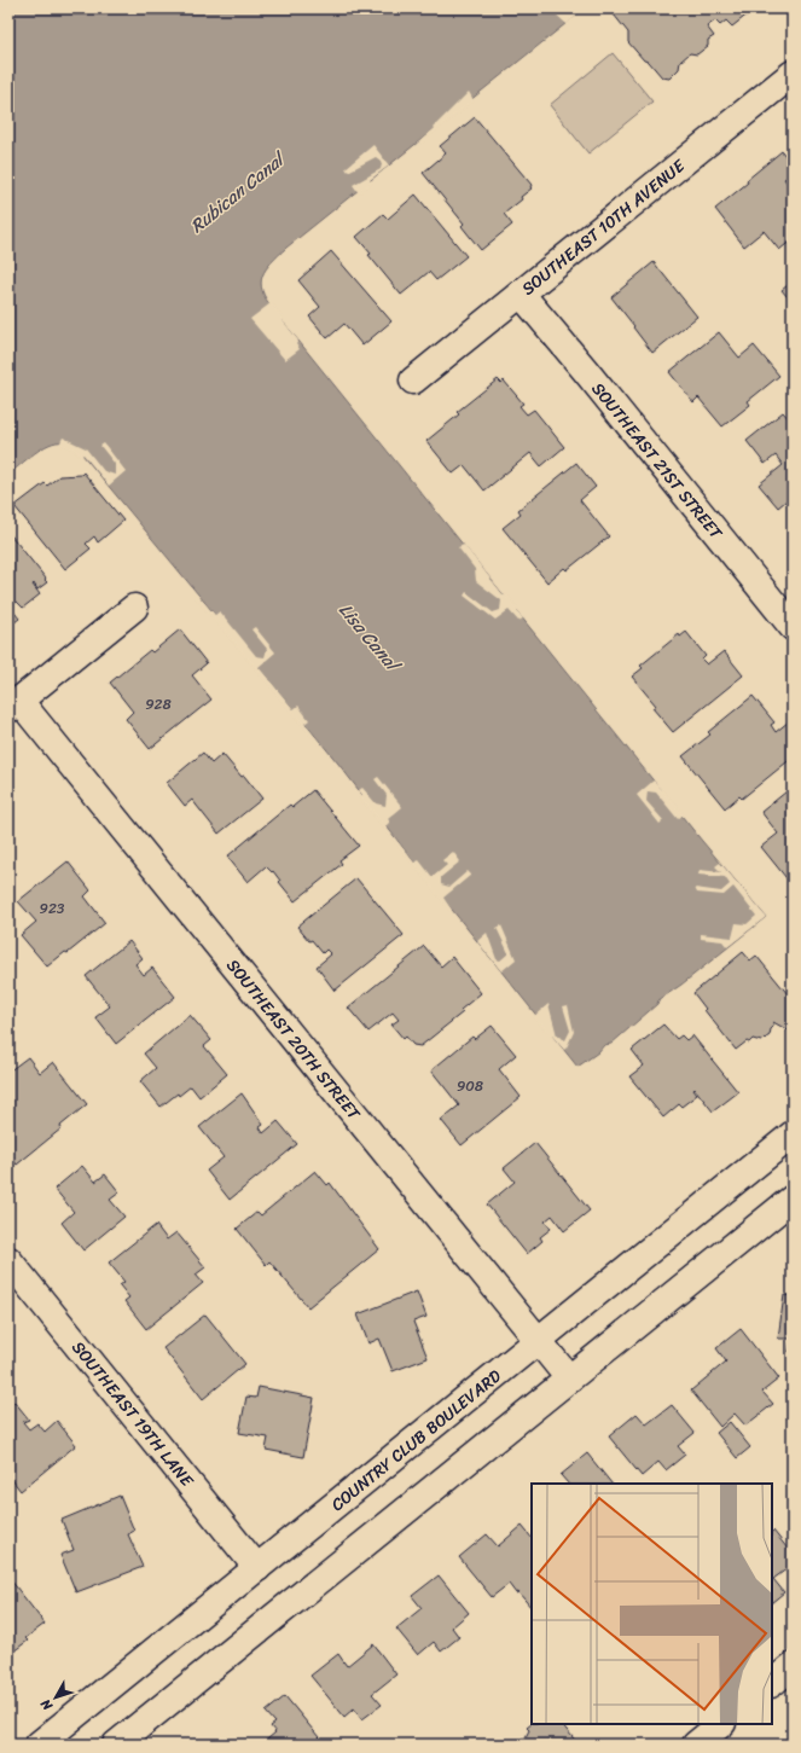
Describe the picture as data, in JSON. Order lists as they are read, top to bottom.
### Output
{
  "streets": {
    "street": [
      "SOUTHEAST 10TH AVENUE",
      "SOUTHEAST 21ST STREET",
      "SOUTHEAST 20TH STREET",
      "SOUTHEAST 19TH LANE",
      "COUNTRY CLUB BOULEVARD"
    ]
  },
  "crossings": [
    ["SOUTHEAST 10TH AVENUE", "SOUTHEAST 21ST STREET"],
    ["SOUTHEAST 20TH STREET", "COUNTRY CLUB BOULEVARD"],
    ["SOUTHEAST 19TH LANE", "COUNTRY CLUB BOULEVARD"]
  ],
  "water": ["Rubican Canal", "Lisa Canal"],
  "house_numbers": ["928", "923", "908"],
  "north": "bottom left"
}
